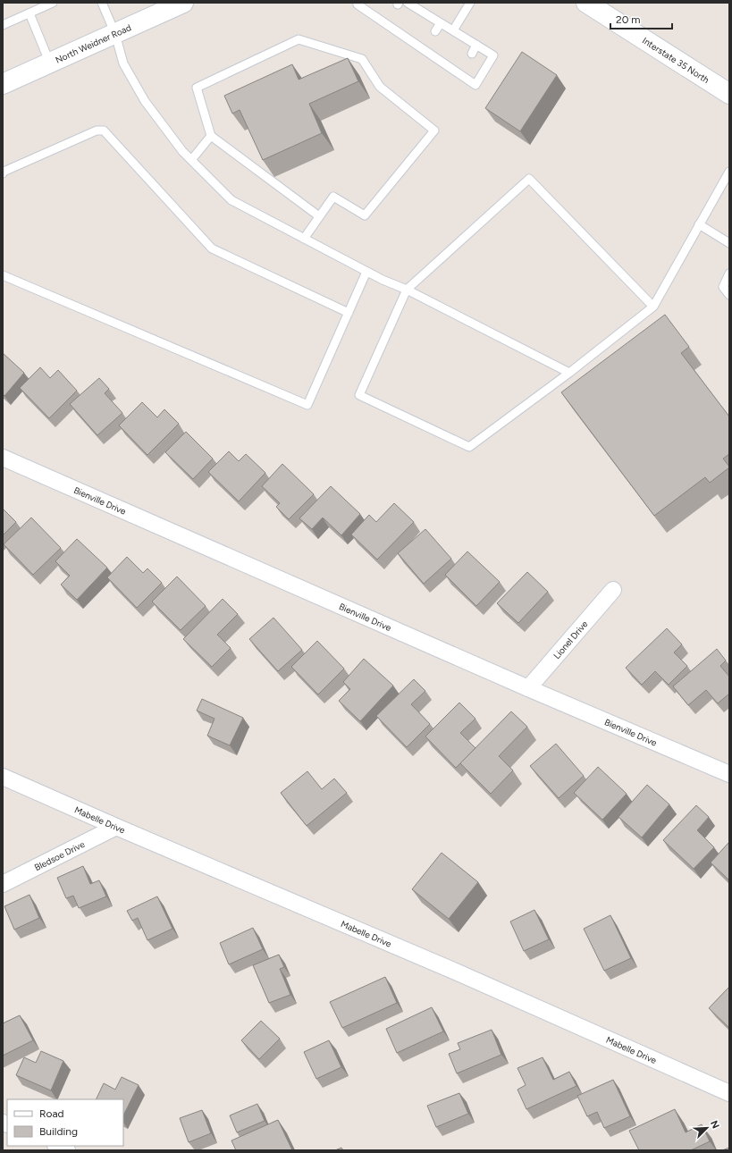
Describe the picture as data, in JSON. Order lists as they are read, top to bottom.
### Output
{
  "streets": {
    "main road": ["North Weidner Road", "Interstate 35 North"],
    "street": [
      "Bienville Drive",
      "Lionel Drive",
      "Mabelle Drive",
      "Bledsoe Drive"
    ]
  },
  "crossings": [
    ["Bienville Drive", "Lionel Drive"],
    ["Mabelle Drive", "Bledsoe Drive"]
  ],
  "legend": ["Road", "Building"],
  "scale_bar": "20 m",
  "north": "top right"
}
